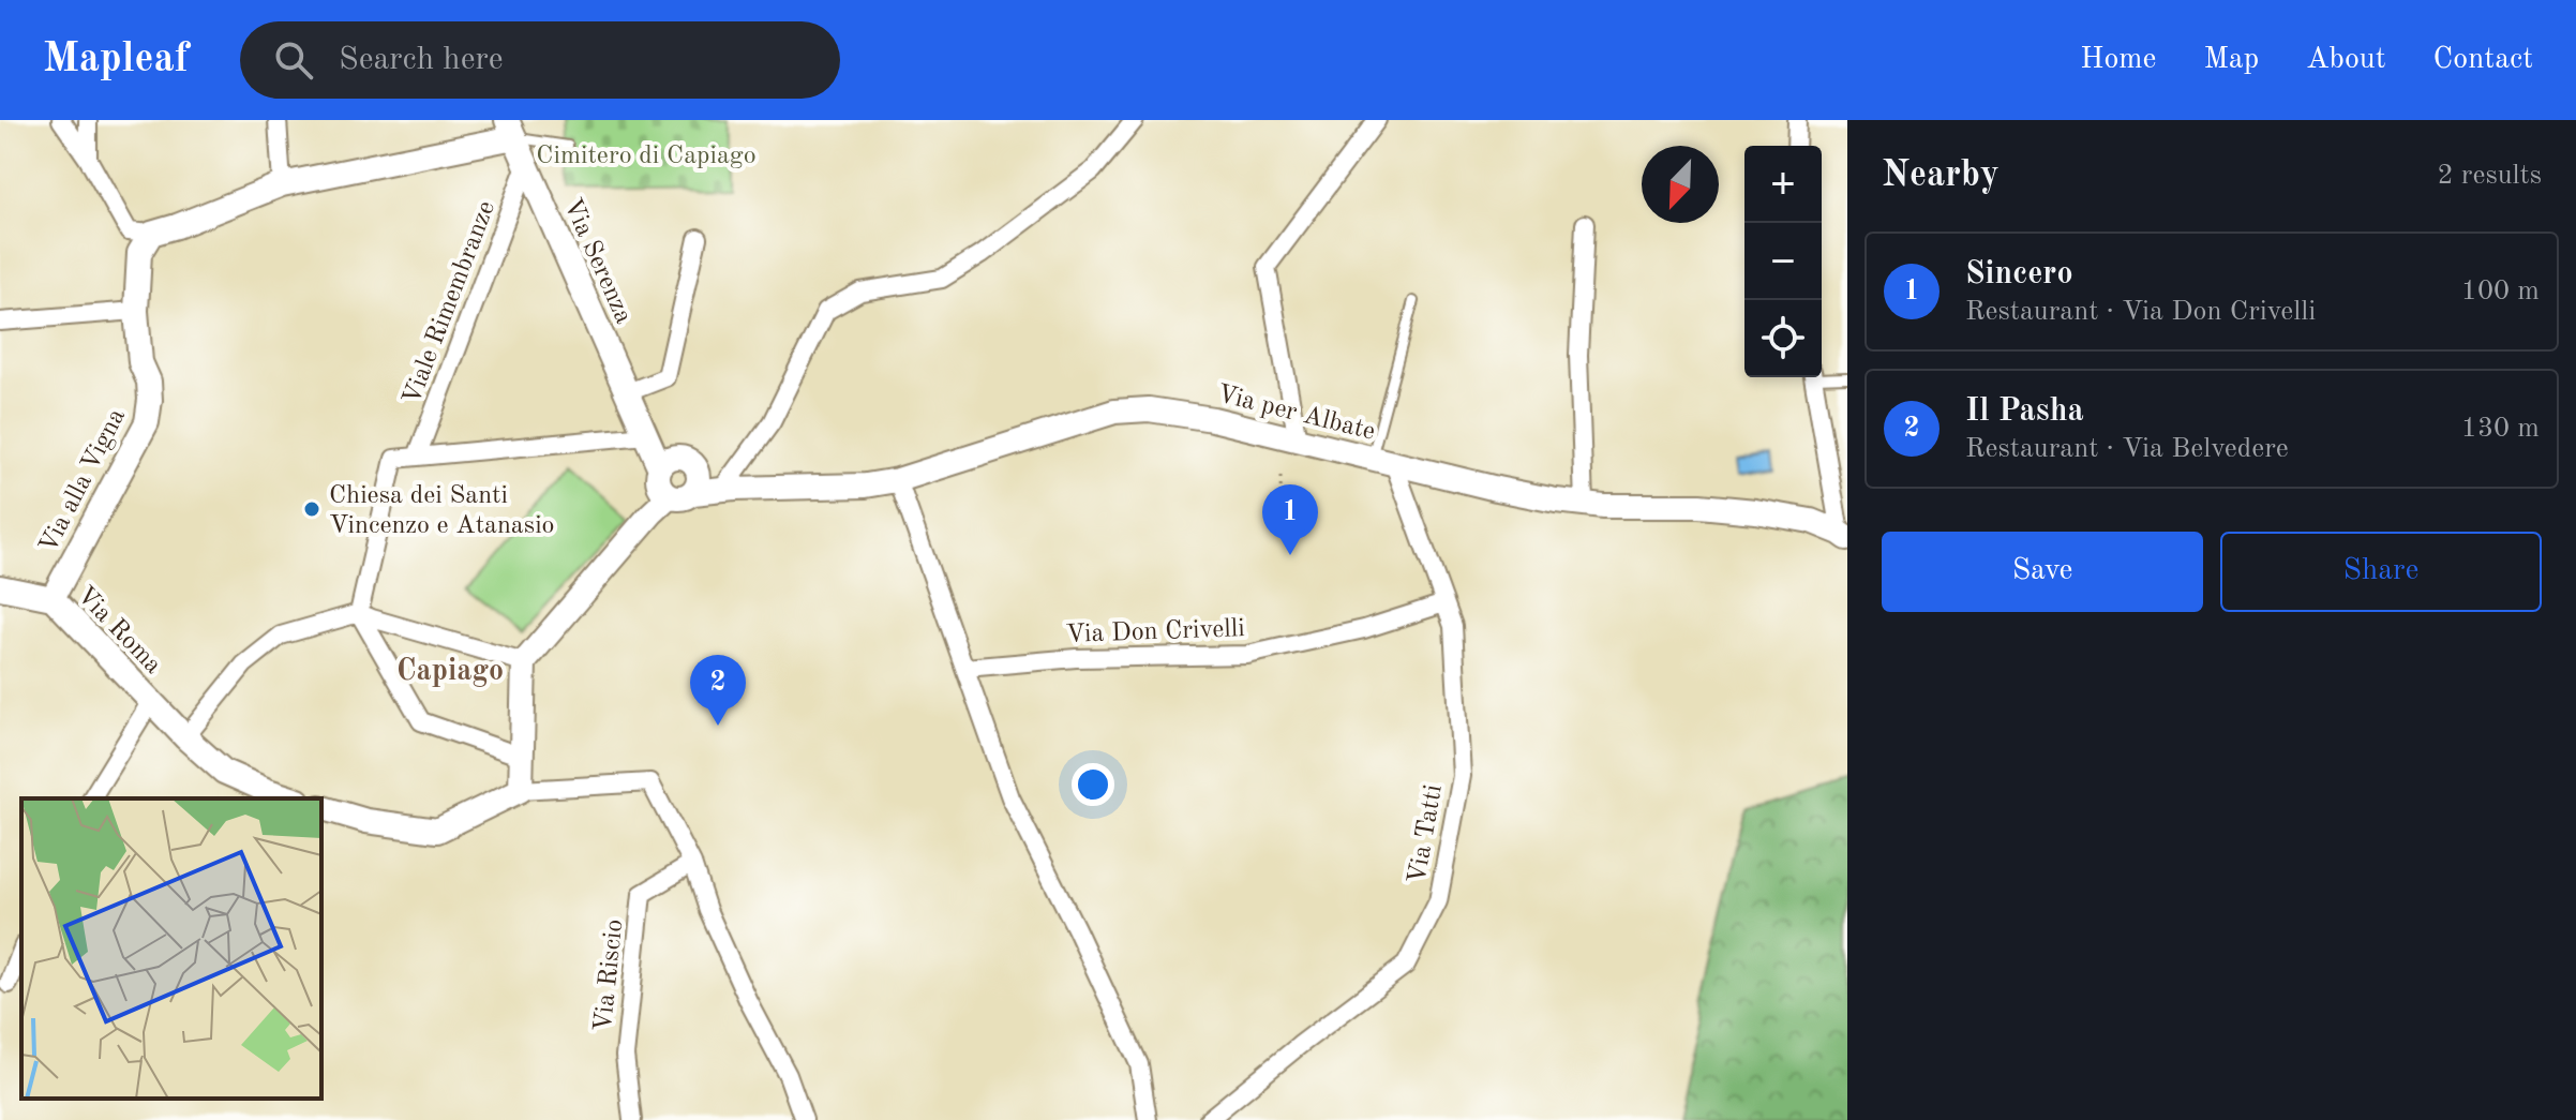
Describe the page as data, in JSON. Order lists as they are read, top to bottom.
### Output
{
  "streets": {
    "street": [
      "Via Serenza",
      "Viale Rimembranze",
      "Via per Albate",
      "Via alla Vigna",
      "Via Roma",
      "Via Don Crivelli",
      "Via Tatti",
      "Via Riscio"
    ]
  },
  "crossings": [
    ["Via Serenza", "Viale Rimembranze"],
    ["Via Serenza", "Via per Albate"],
    ["Via per Albate", "Via Tatti"],
    ["Via alla Vigna", "Via Roma"],
    ["Via Don Crivelli", "Via Tatti"]
  ],
  "districts": ["Capiago"],
  "parks": ["Cimitero di Capiago"],
  "places": ["Chiesa dei Santi Vincenzo e Atanasio"],
  "north": "bottom left",
  "page": {
    "header": "Mapleaf",
    "search": "Search here",
    "nav": [
      "Home",
      "Map",
      "About",
      "Contact"
    ],
    "heading": ["Nearby", "2 results"],
    "map_buttons": ["+", "−"],
    "list": [
      {
        "mark": "1",
        "name": "Sincero",
        "note": "Restaurant · Via Don Crivelli",
        "value": "100 m"
      },
      {
        "mark": "2",
        "name": "Il Pasha",
        "note": "Restaurant · Via Belvedere",
        "value": "130 m"
      }
    ],
    "pins": ["1", "2"],
    "buttons": ["Save", "Share"]
  }
}
